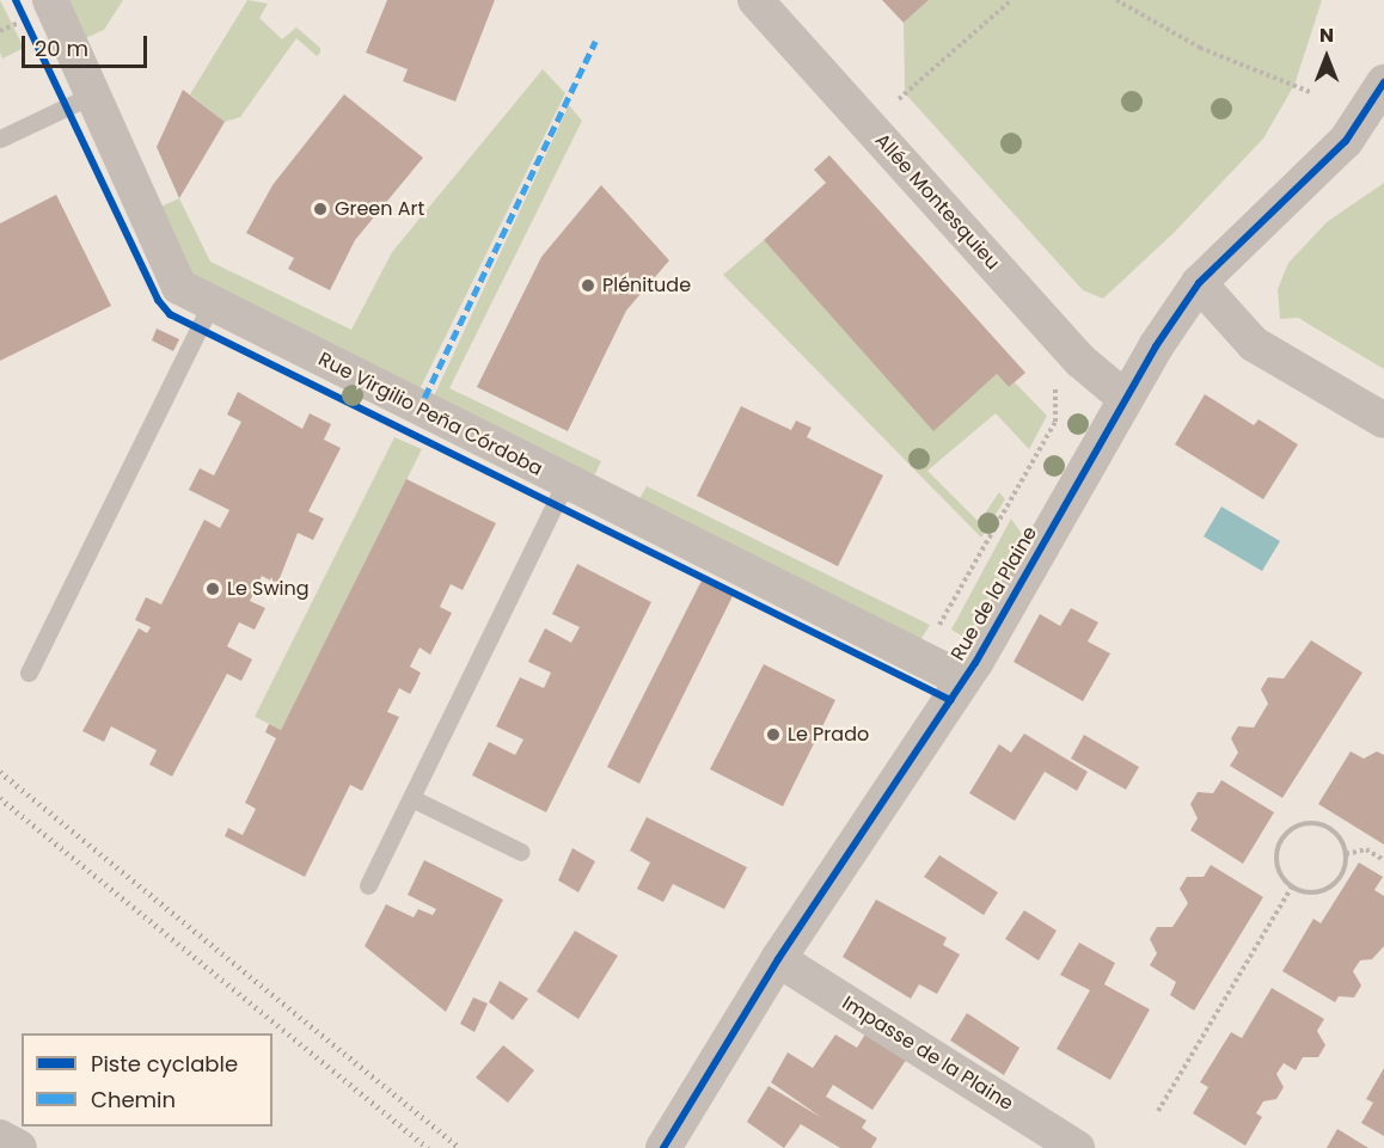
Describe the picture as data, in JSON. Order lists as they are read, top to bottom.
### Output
{
  "streets": {
    "street": [
      "Allée Montesquieu",
      "Rue Virgilio Peña Córdoba",
      "Rue de la Plaine",
      "Impasse de la Plaine"
    ]
  },
  "crossings": [
    ["Allée Montesquieu", "Rue de la Plaine"],
    ["Rue Virgilio Peña Córdoba", "Rue de la Plaine"],
    ["Rue de la Plaine", "Impasse de la Plaine"]
  ],
  "places": [
    "Green Art",
    "Plénitude",
    "Le Swing",
    "Le Prado"
  ],
  "legend": ["Piste cyclable", "Chemin"],
  "scale_bar": "20 m",
  "north": "top"
}
